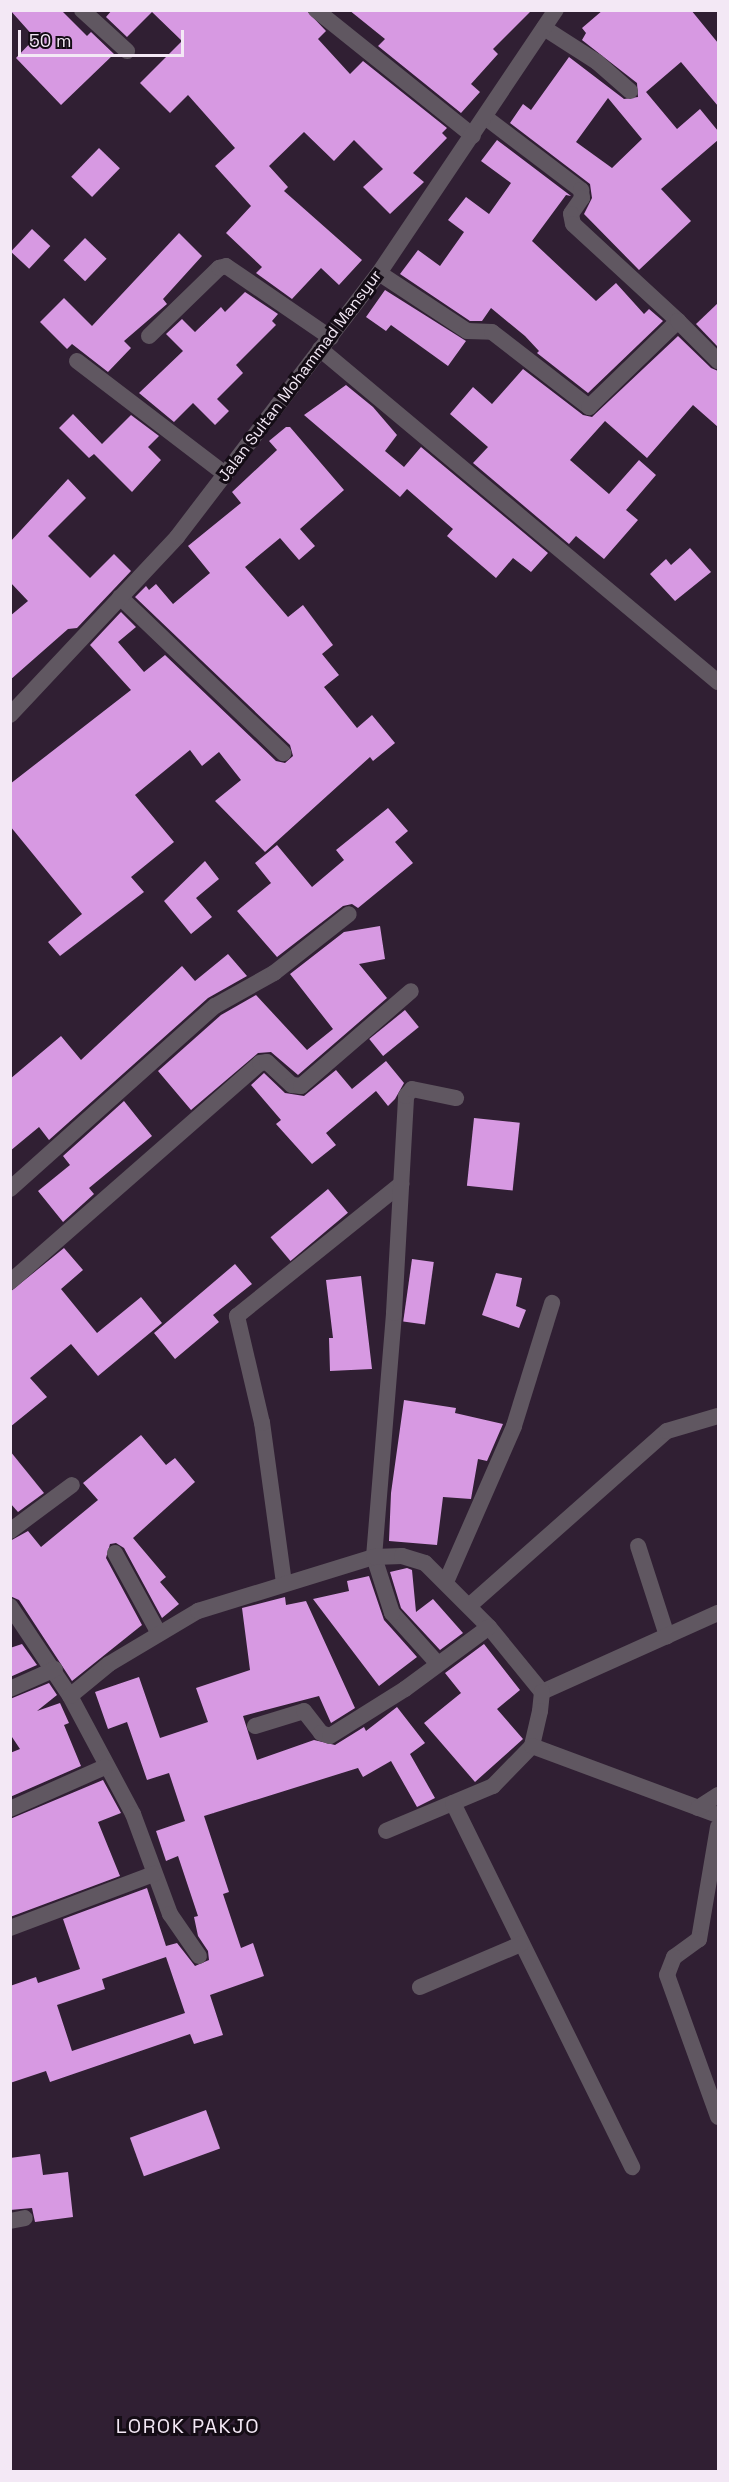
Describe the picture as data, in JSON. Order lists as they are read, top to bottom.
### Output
{
  "streets": {
    "street": ["Jalan Sultan Mohammad Mansyur"]
  },
  "districts": ["LOROK PAKJO"],
  "scale_bar": "50 m"
}
